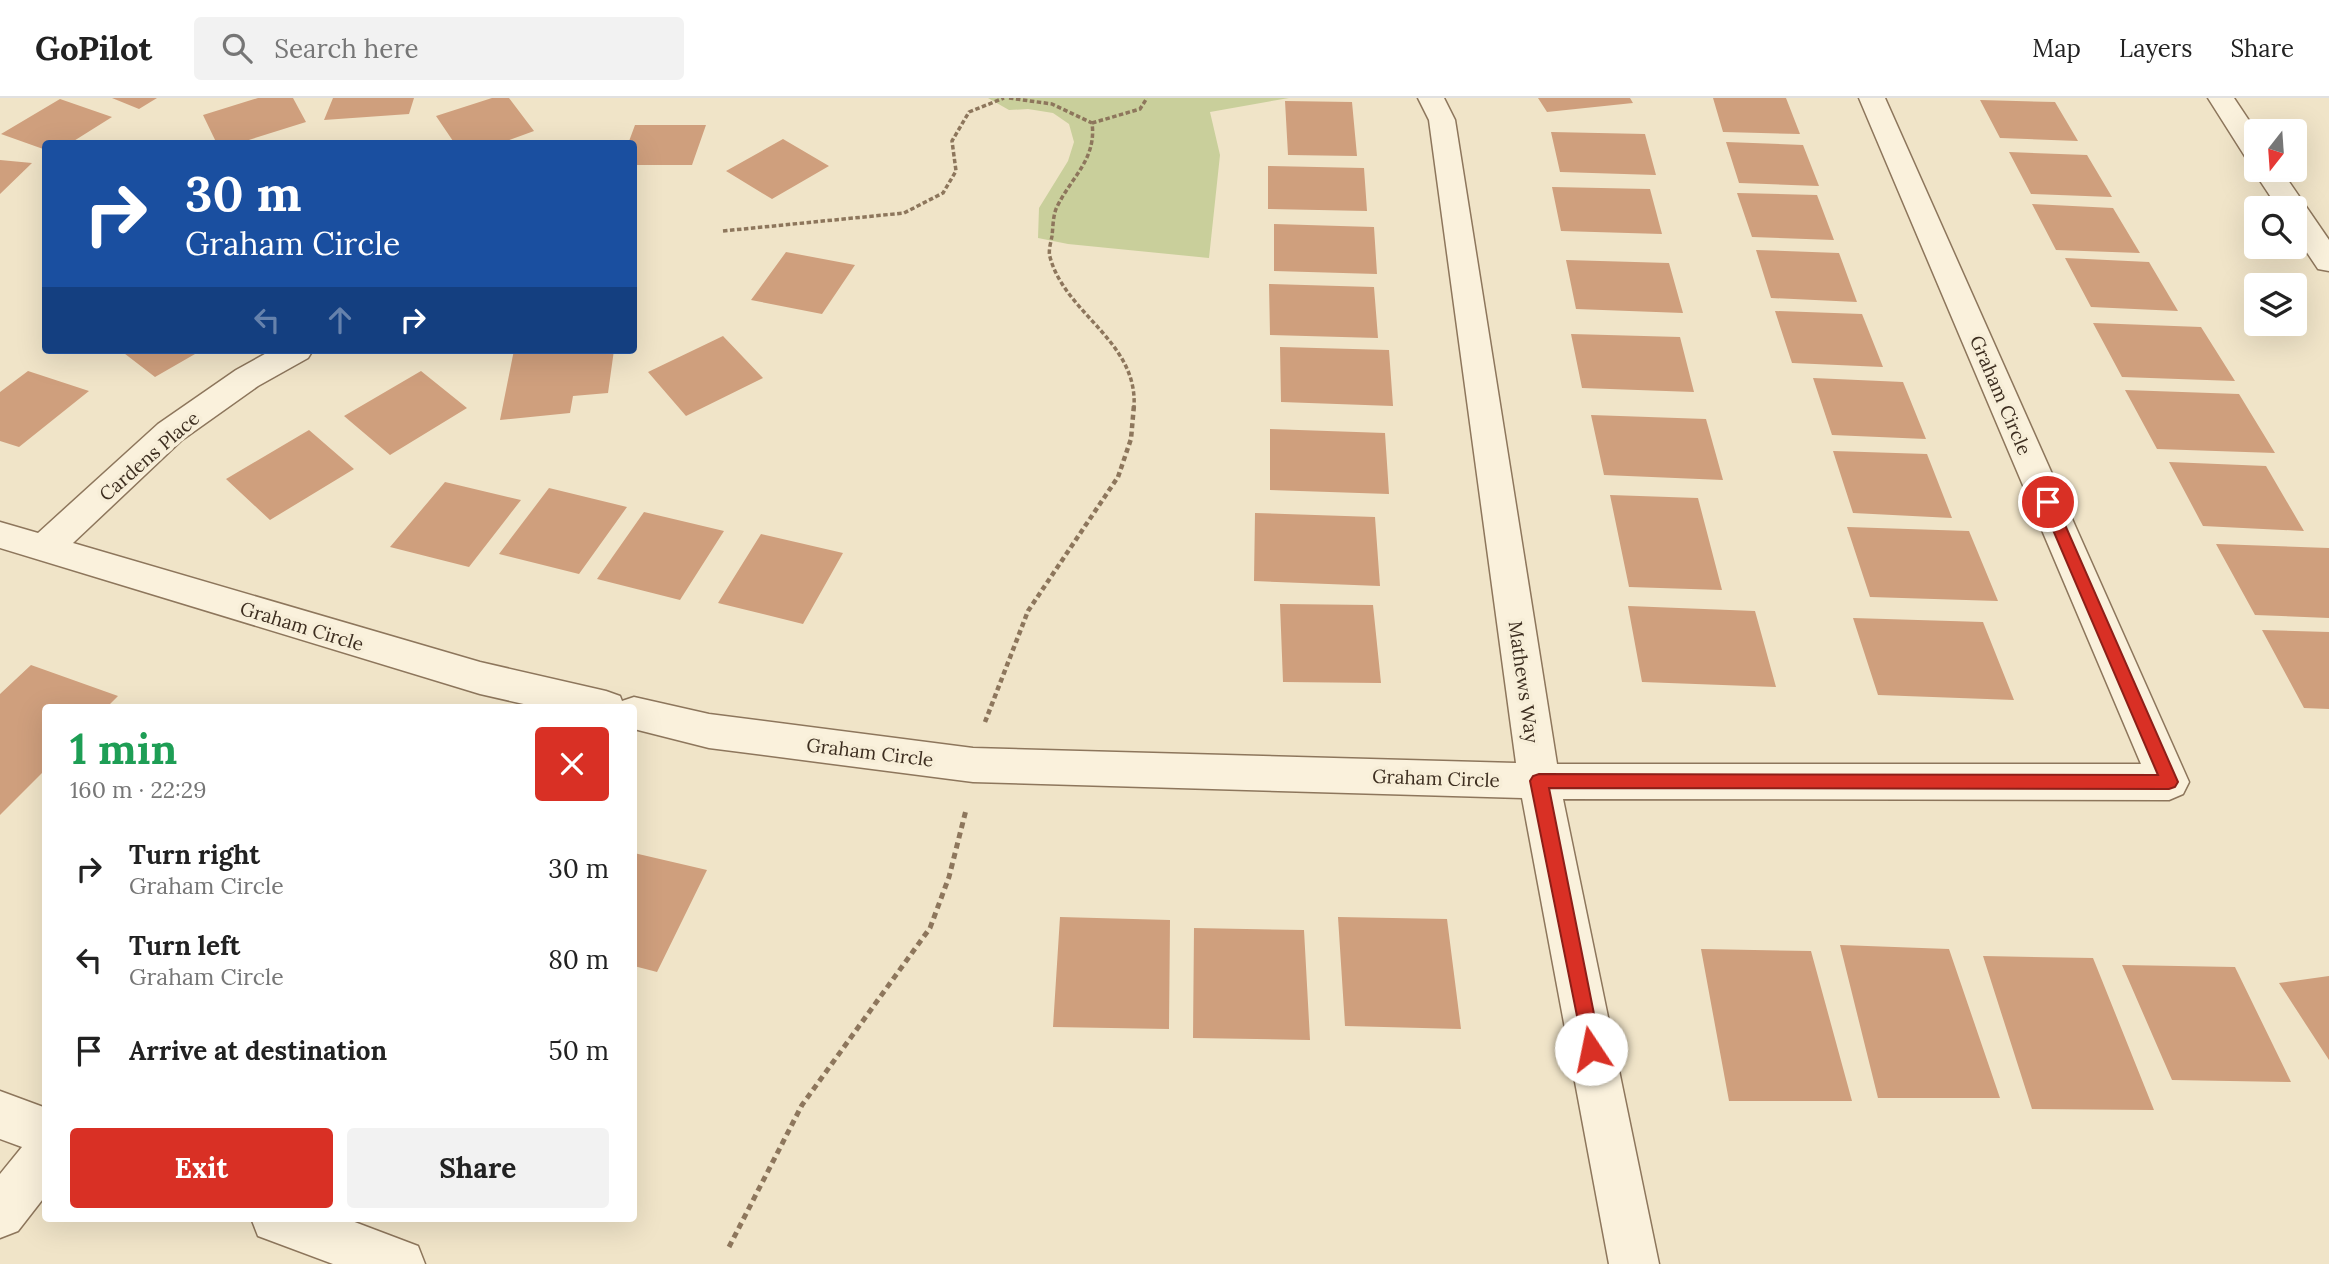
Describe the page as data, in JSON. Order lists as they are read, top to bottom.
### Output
{
  "streets": {
    "street": ["Graham Circle", "Cardens Place", "Mathews Way"]
  },
  "crossings": [
    ["Graham Circle", "Cardens Place"],
    ["Graham Circle", "Mathews Way"]
  ],
  "north": "bottom",
  "page": {
    "header": "GoPilot",
    "search": "Search here",
    "nav": ["Map", "Layers", "Share"],
    "turn": ["30 m", "Graham Circle"],
    "heading": ["1 min", "160 m · 22:29"],
    "list": [
      {
        "name": "Turn right",
        "note": "Graham Circle",
        "value": "30 m"
      },
      {
        "name": "Turn left",
        "note": "Graham Circle",
        "value": "80 m"
      },
      {
        "name": "Arrive at destination",
        "value": "50 m"
      }
    ],
    "buttons": ["Exit", "Share"]
  }
}
